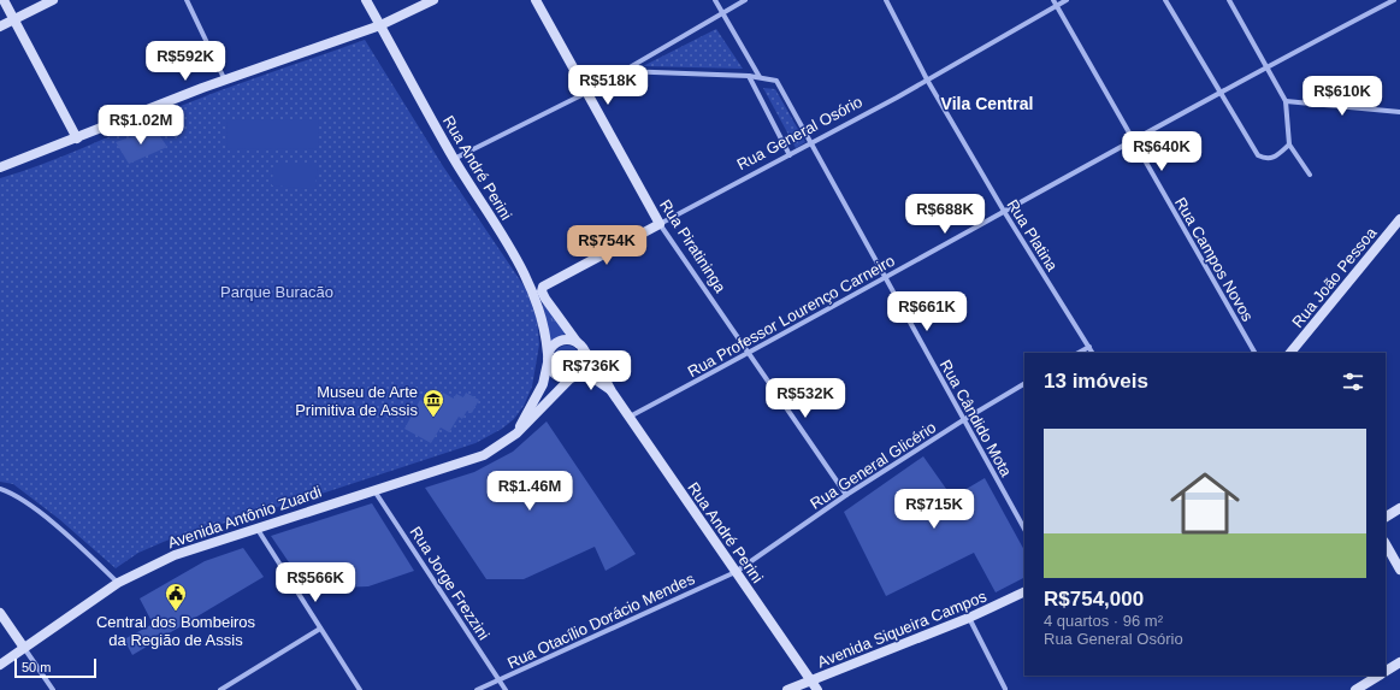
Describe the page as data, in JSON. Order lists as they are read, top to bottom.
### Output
{
  "streets": {
    "main road": [
      "Rua General Osório",
      "Rua André Perini",
      "Rua Piratininga",
      "Rua João Pessoa",
      "Avenida Antônio Zuardi",
      "Avenida Siqueira Campos"
    ],
    "street": [
      "Rua Platina",
      "Rua Campos Novos",
      "Rua Professor Lourenço Carneiro",
      "Rua Cândido Mota",
      "Rua General Glicério",
      "Rua Jorge Frezzini",
      "Rua Otacílio Dorácio Mendes"
    ]
  },
  "crossings": [
    ["Rua General Osório", "Rua André Perini"],
    ["Rua General Osório", "Rua Platina"],
    ["Rua General Osório", "Rua Piratininga"],
    ["Rua General Osório", "Rua Campos Novos"],
    ["Rua General Osório", "Rua Cândido Mota"],
    ["Rua André Perini", "Rua Professor Lourenço Carneiro"],
    ["Rua André Perini", "Rua General Glicério"],
    ["Rua André Perini", "Avenida Antônio Zuardi"],
    ["Rua André Perini", "Rua Otacílio Dorácio Mendes"],
    ["Rua André Perini", "Avenida Siqueira Campos"],
    ["Rua Platina", "Rua Professor Lourenço Carneiro"],
    ["Rua Piratininga", "Rua Professor Lourenço Carneiro"],
    ["Rua Piratininga", "Rua General Glicério"],
    ["Rua Campos Novos", "Rua Professor Lourenço Carneiro"],
    ["Rua Professor Lourenço Carneiro", "Rua Cândido Mota"],
    ["Rua Cândido Mota", "Rua General Glicério"],
    ["Rua General Glicério", "Rua Otacílio Dorácio Mendes"],
    ["Avenida Antônio Zuardi", "Rua Jorge Frezzini"],
    ["Rua Jorge Frezzini", "Rua Otacílio Dorácio Mendes"]
  ],
  "districts": ["Vila Central"],
  "parks": ["Parque Buracão"],
  "places": {
    "museum": ["Museu de Arte Primitiva de Assis"],
    "public building": ["Central dos Bombeiros da Região de Assis"]
  },
  "scale_bar": "50 m",
  "page": {
    "price": [
      "R$592K",
      "R$518K",
      "R$610K",
      "R$1.02M",
      "R$640K",
      "R$688K",
      "R$754K",
      "R$661K",
      "R$736K",
      "R$532K",
      "R$1.46M",
      "R$715K",
      "R$566K"
    ],
    "heading": "13 imóveis",
    "list": [
      {
        "name": "R$754,000",
        "note": "4 quartos · 96 m² · Rua General Osório"
      }
    ],
    "scale": "50 m"
  }
}
